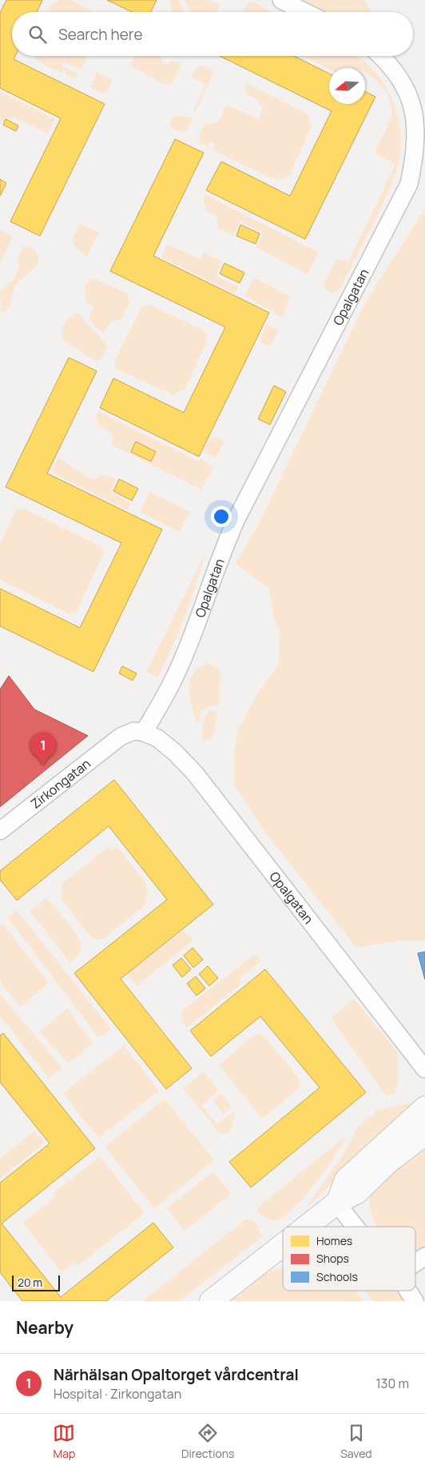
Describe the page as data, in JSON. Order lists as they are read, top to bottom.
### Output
{
  "streets": {
    "street": ["Opalgatan", "Zirkongatan"]
  },
  "crossings": [
    ["Opalgatan", "Zirkongatan"]
  ],
  "legend": ["Homes", "Shops", "Schools"],
  "scale_bar": "20 m",
  "north": "left",
  "page": {
    "search": "Search here",
    "pins": "1",
    "scale": "20 m",
    "heading": "Nearby",
    "list": [
      {
        "mark": "1",
        "name": "Närhälsan Opaltorget vårdcentral",
        "note": "Hospital · Zirkongatan",
        "value": "130 m"
      }
    ],
    "nav": ["Map", "Directions", "Saved"]
  }
}
